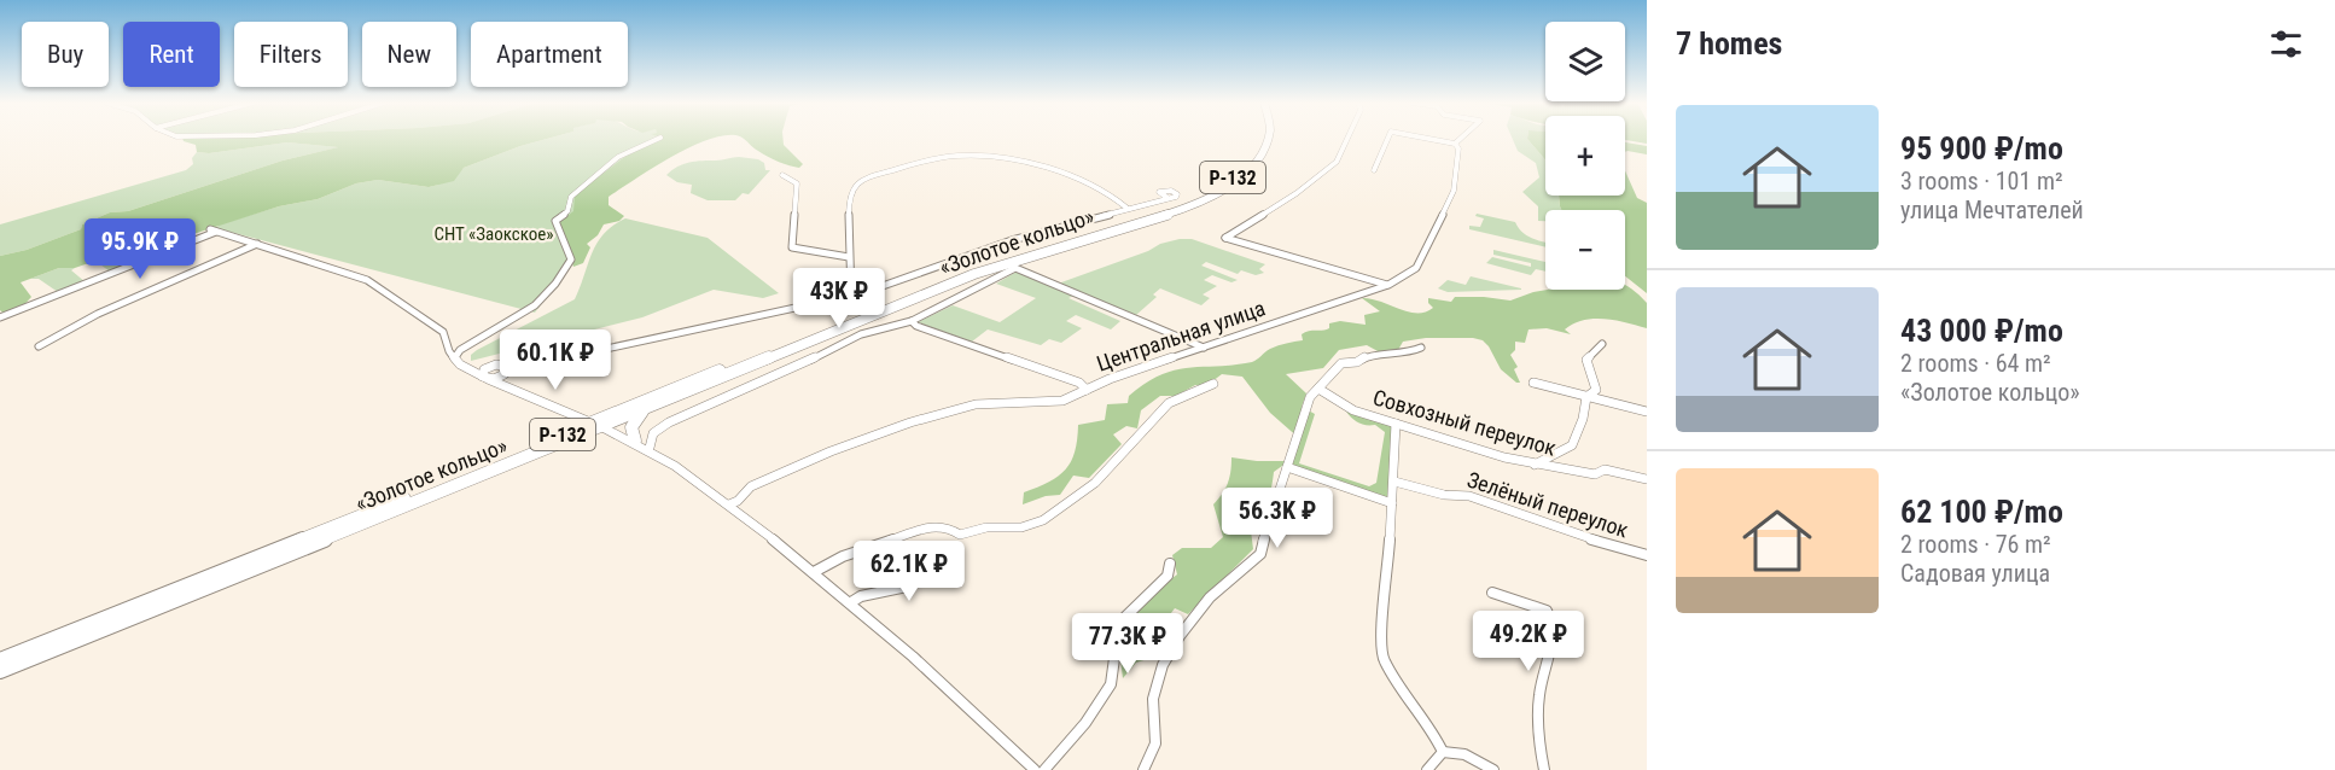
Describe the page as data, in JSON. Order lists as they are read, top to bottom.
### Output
{
  "streets": {
    "highway": ["Р-132", "«Золотое кольцо»"],
    "street": ["Центральная улица", "Совхозный переулок", "Зелёный переулок"]
  },
  "parks": ["СНТ «Заокское»"],
  "page": {
    "heading": "7 homes",
    "map_buttons": ["+", "−"],
    "chip": [
      "Buy",
      "Rent",
      "Filters",
      "New",
      "Apartment"
    ],
    "list": [
      {
        "name": "95 900 ₽/mo",
        "note": "3 rooms · 101 m² · улица Мечтателей"
      },
      {
        "name": "43 000 ₽/mo",
        "note": "2 rooms · 64 m² · «Золотое кольцо»"
      },
      {
        "name": "62 100 ₽/mo",
        "note": "2 rooms · 76 m² · Садовая улица"
      }
    ],
    "price": [
      "95.9K ₽",
      "43K ₽",
      "60.1K ₽",
      "56.3K ₽",
      "62.1K ₽",
      "49.2K ₽",
      "77.3K ₽"
    ]
  }
}
